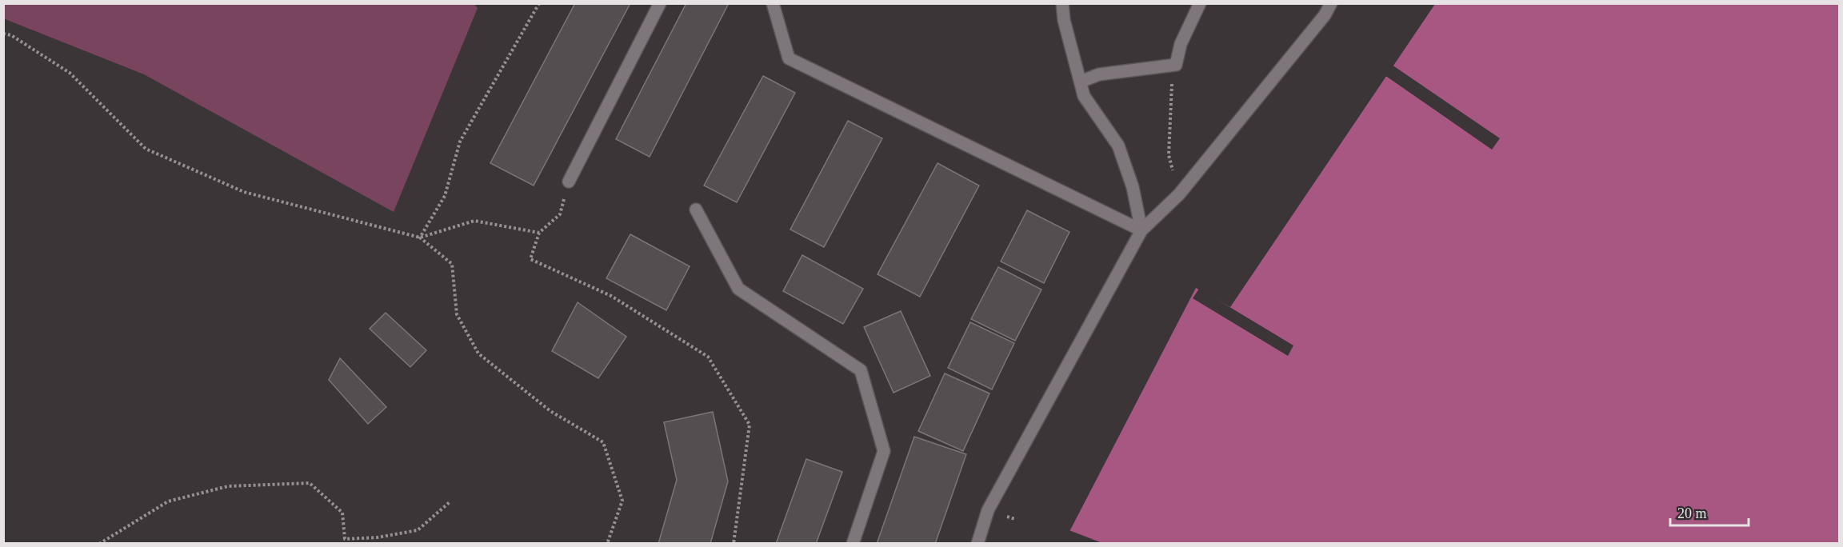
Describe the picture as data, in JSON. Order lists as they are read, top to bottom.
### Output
{
  "scale_bar": "20 m"
}
